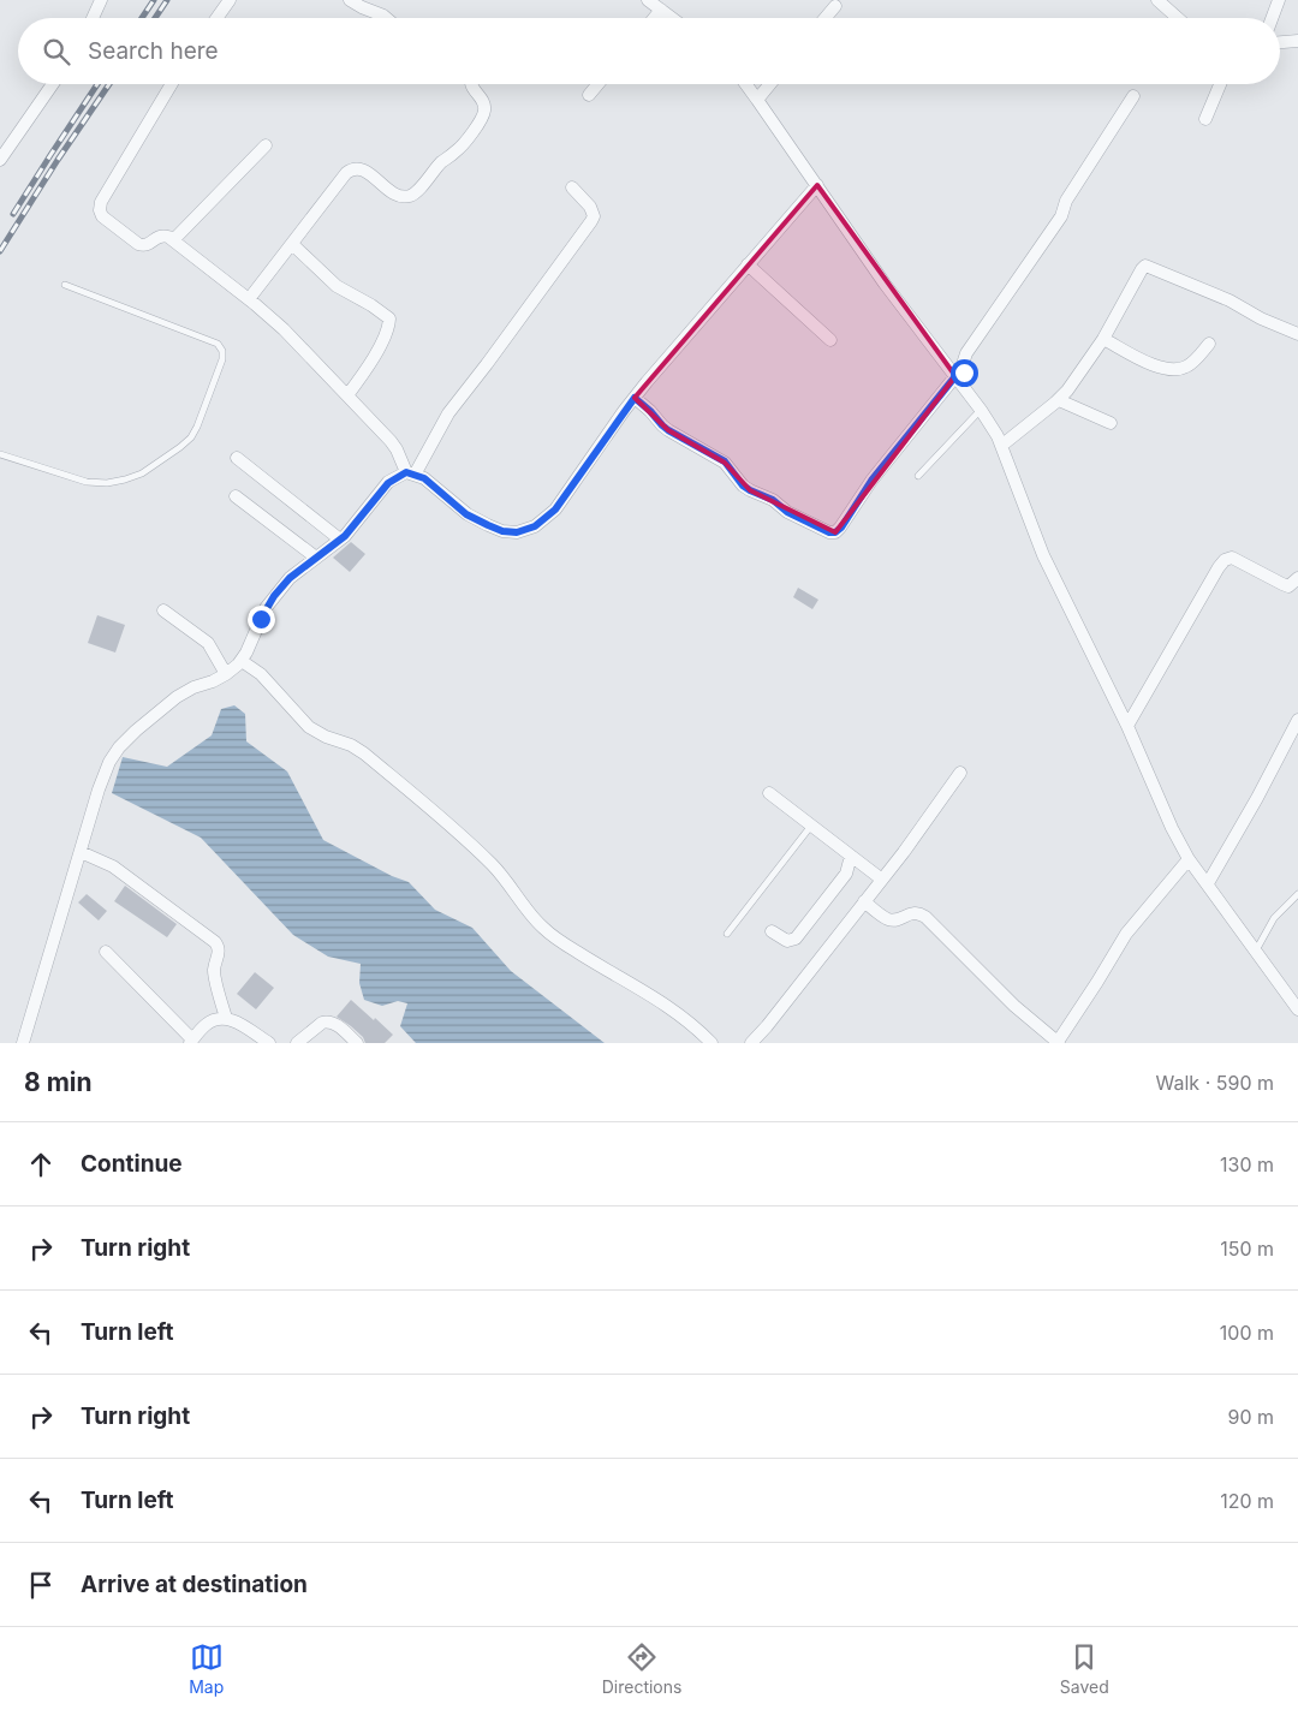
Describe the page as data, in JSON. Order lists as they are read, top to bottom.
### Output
{
  "page": {
    "search": "Search here",
    "heading": ["8 min", "Walk · 590 m"],
    "list": [
      ["Continue", "130 m"],
      ["Turn right", "150 m"],
      ["Turn left", "100 m"],
      ["Turn right", "90 m"],
      ["Turn left", "120 m"],
      "Arrive at destination"
    ],
    "nav": ["Map", "Directions", "Saved"]
  }
}
